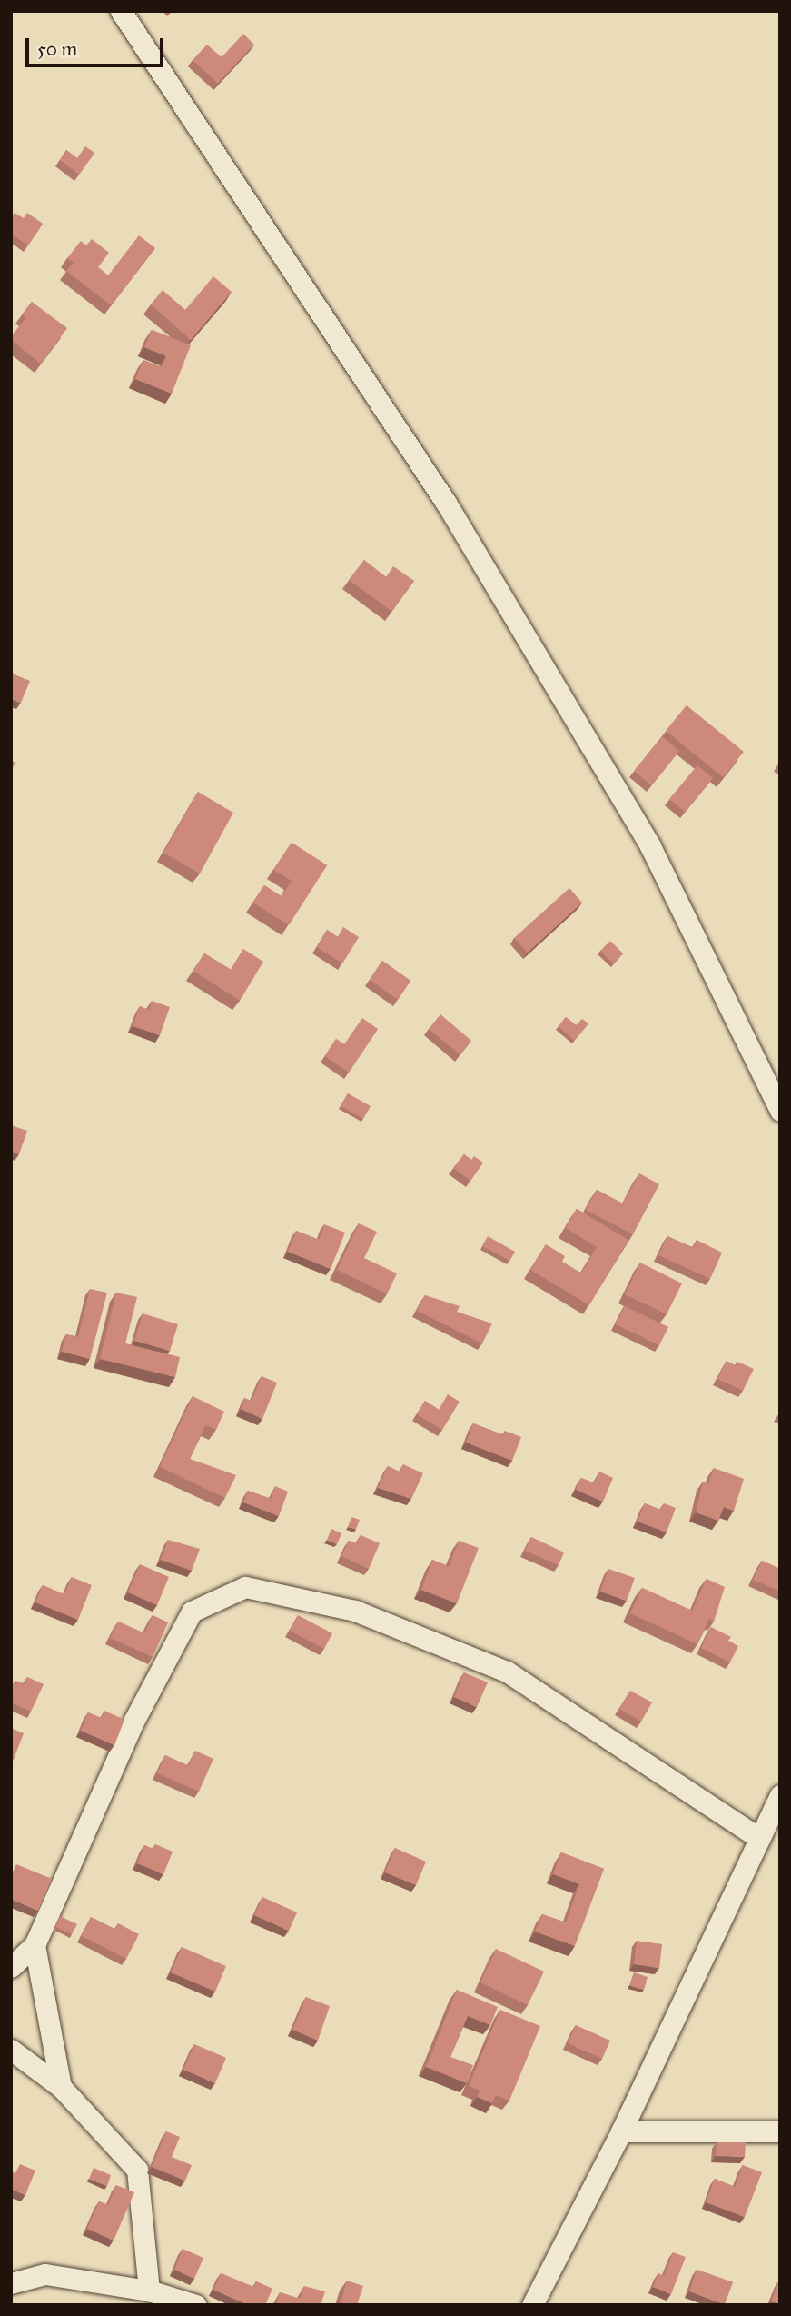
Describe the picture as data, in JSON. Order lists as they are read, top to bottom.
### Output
{
  "scale_bar": "50 m"
}
